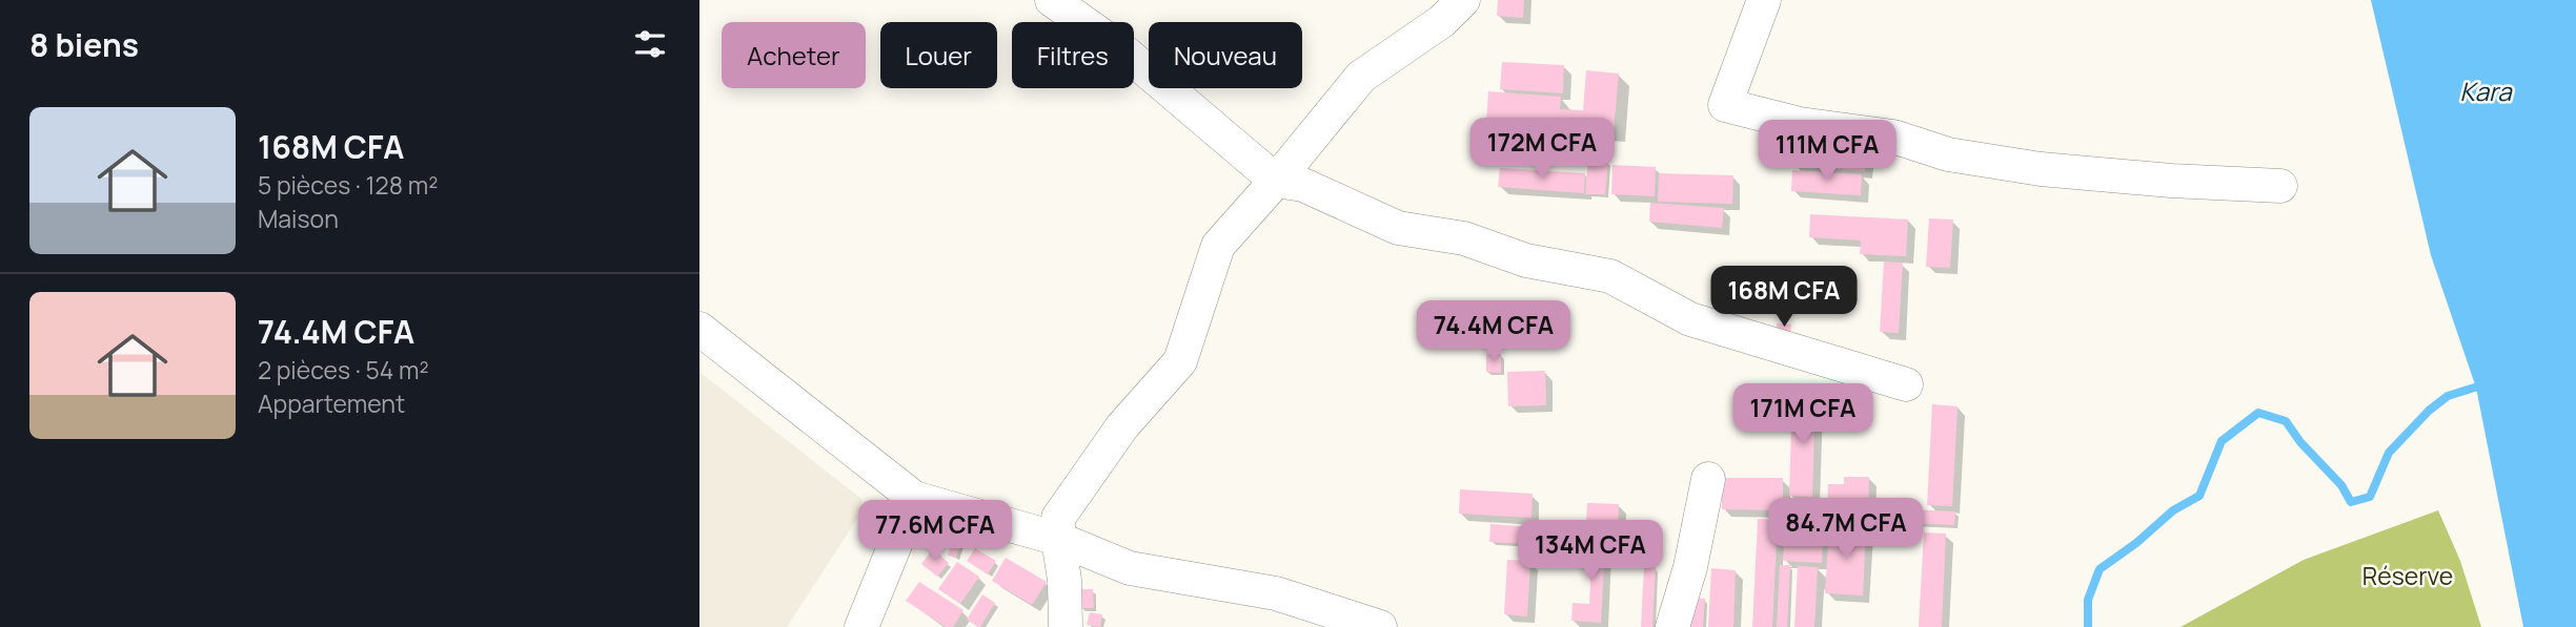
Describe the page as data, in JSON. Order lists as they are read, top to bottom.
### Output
{
  "water": ["Kara"],
  "parks": ["Réserve"],
  "page": {
    "heading": "8 biens",
    "chip": [
      "Acheter",
      "Louer",
      "Filtres",
      "Nouveau"
    ],
    "list": [
      {
        "name": "168M CFA",
        "note": "5 pièces · 128 m² · Maison"
      },
      {
        "name": "74.4M CFA",
        "note": "2 pièces · 54 m² · Appartement"
      }
    ],
    "price": [
      "172M CFA",
      "111M CFA",
      "168M CFA",
      "74.4M CFA",
      "171M CFA",
      "84.7M CFA",
      "77.6M CFA",
      "134M CFA"
    ]
  }
}
